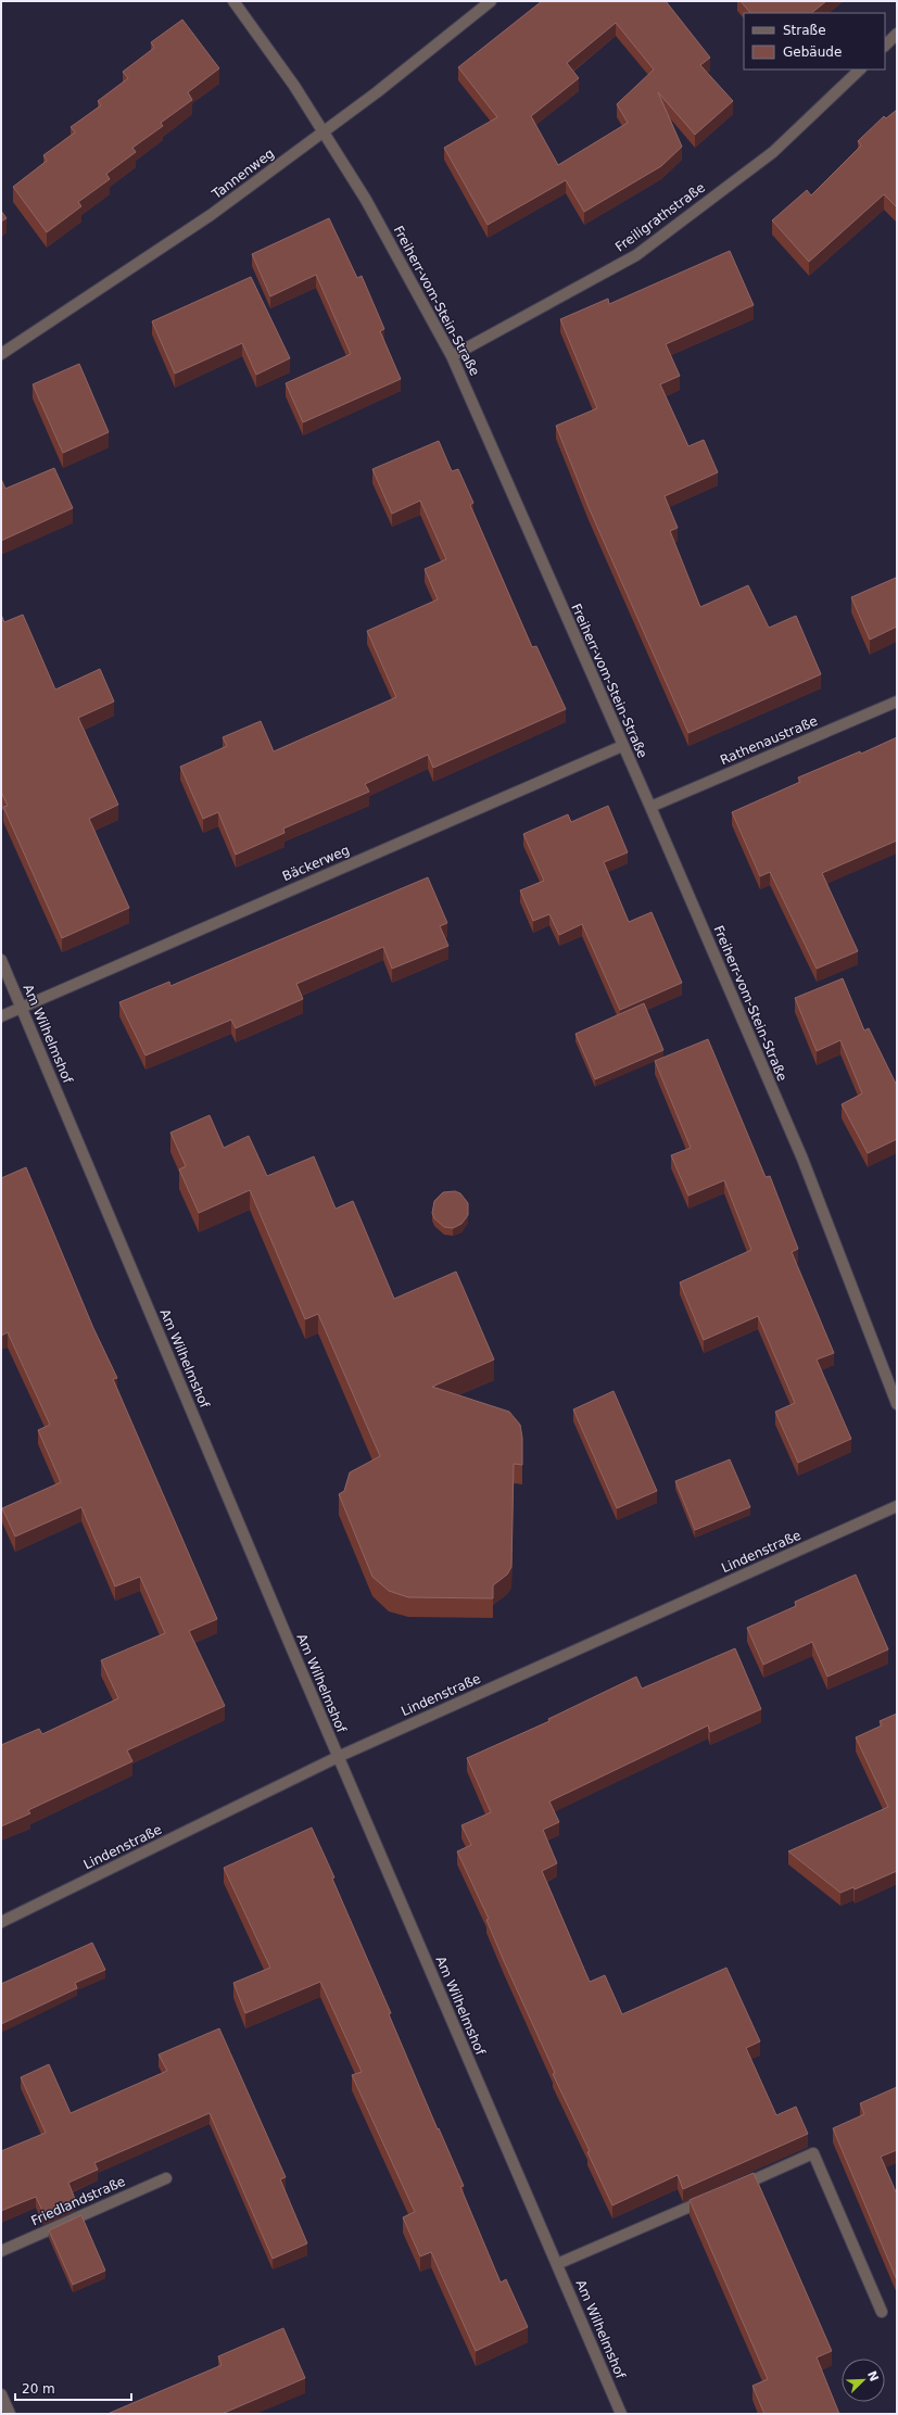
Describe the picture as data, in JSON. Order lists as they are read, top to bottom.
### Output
{
  "streets": {
    "street": [
      "Tannenweg",
      "Freiligrathstraße",
      "Freiherr-vom-Stein-Straße",
      "Rathenaustraße",
      "Bäckerweg",
      "Am Wilhelmshof",
      "Lindenstraße",
      "Friedlandstraße"
    ]
  },
  "crossings": [
    ["Tannenweg", "Freiherr-vom-Stein-Straße"],
    ["Freiligrathstraße", "Freiherr-vom-Stein-Straße"],
    ["Freiherr-vom-Stein-Straße", "Rathenaustraße"],
    ["Freiherr-vom-Stein-Straße", "Bäckerweg"],
    ["Bäckerweg", "Am Wilhelmshof"],
    ["Am Wilhelmshof", "Lindenstraße"]
  ],
  "legend": ["Straße", "Gebäude"],
  "scale_bar": "20 m",
  "north": "top right"
}
